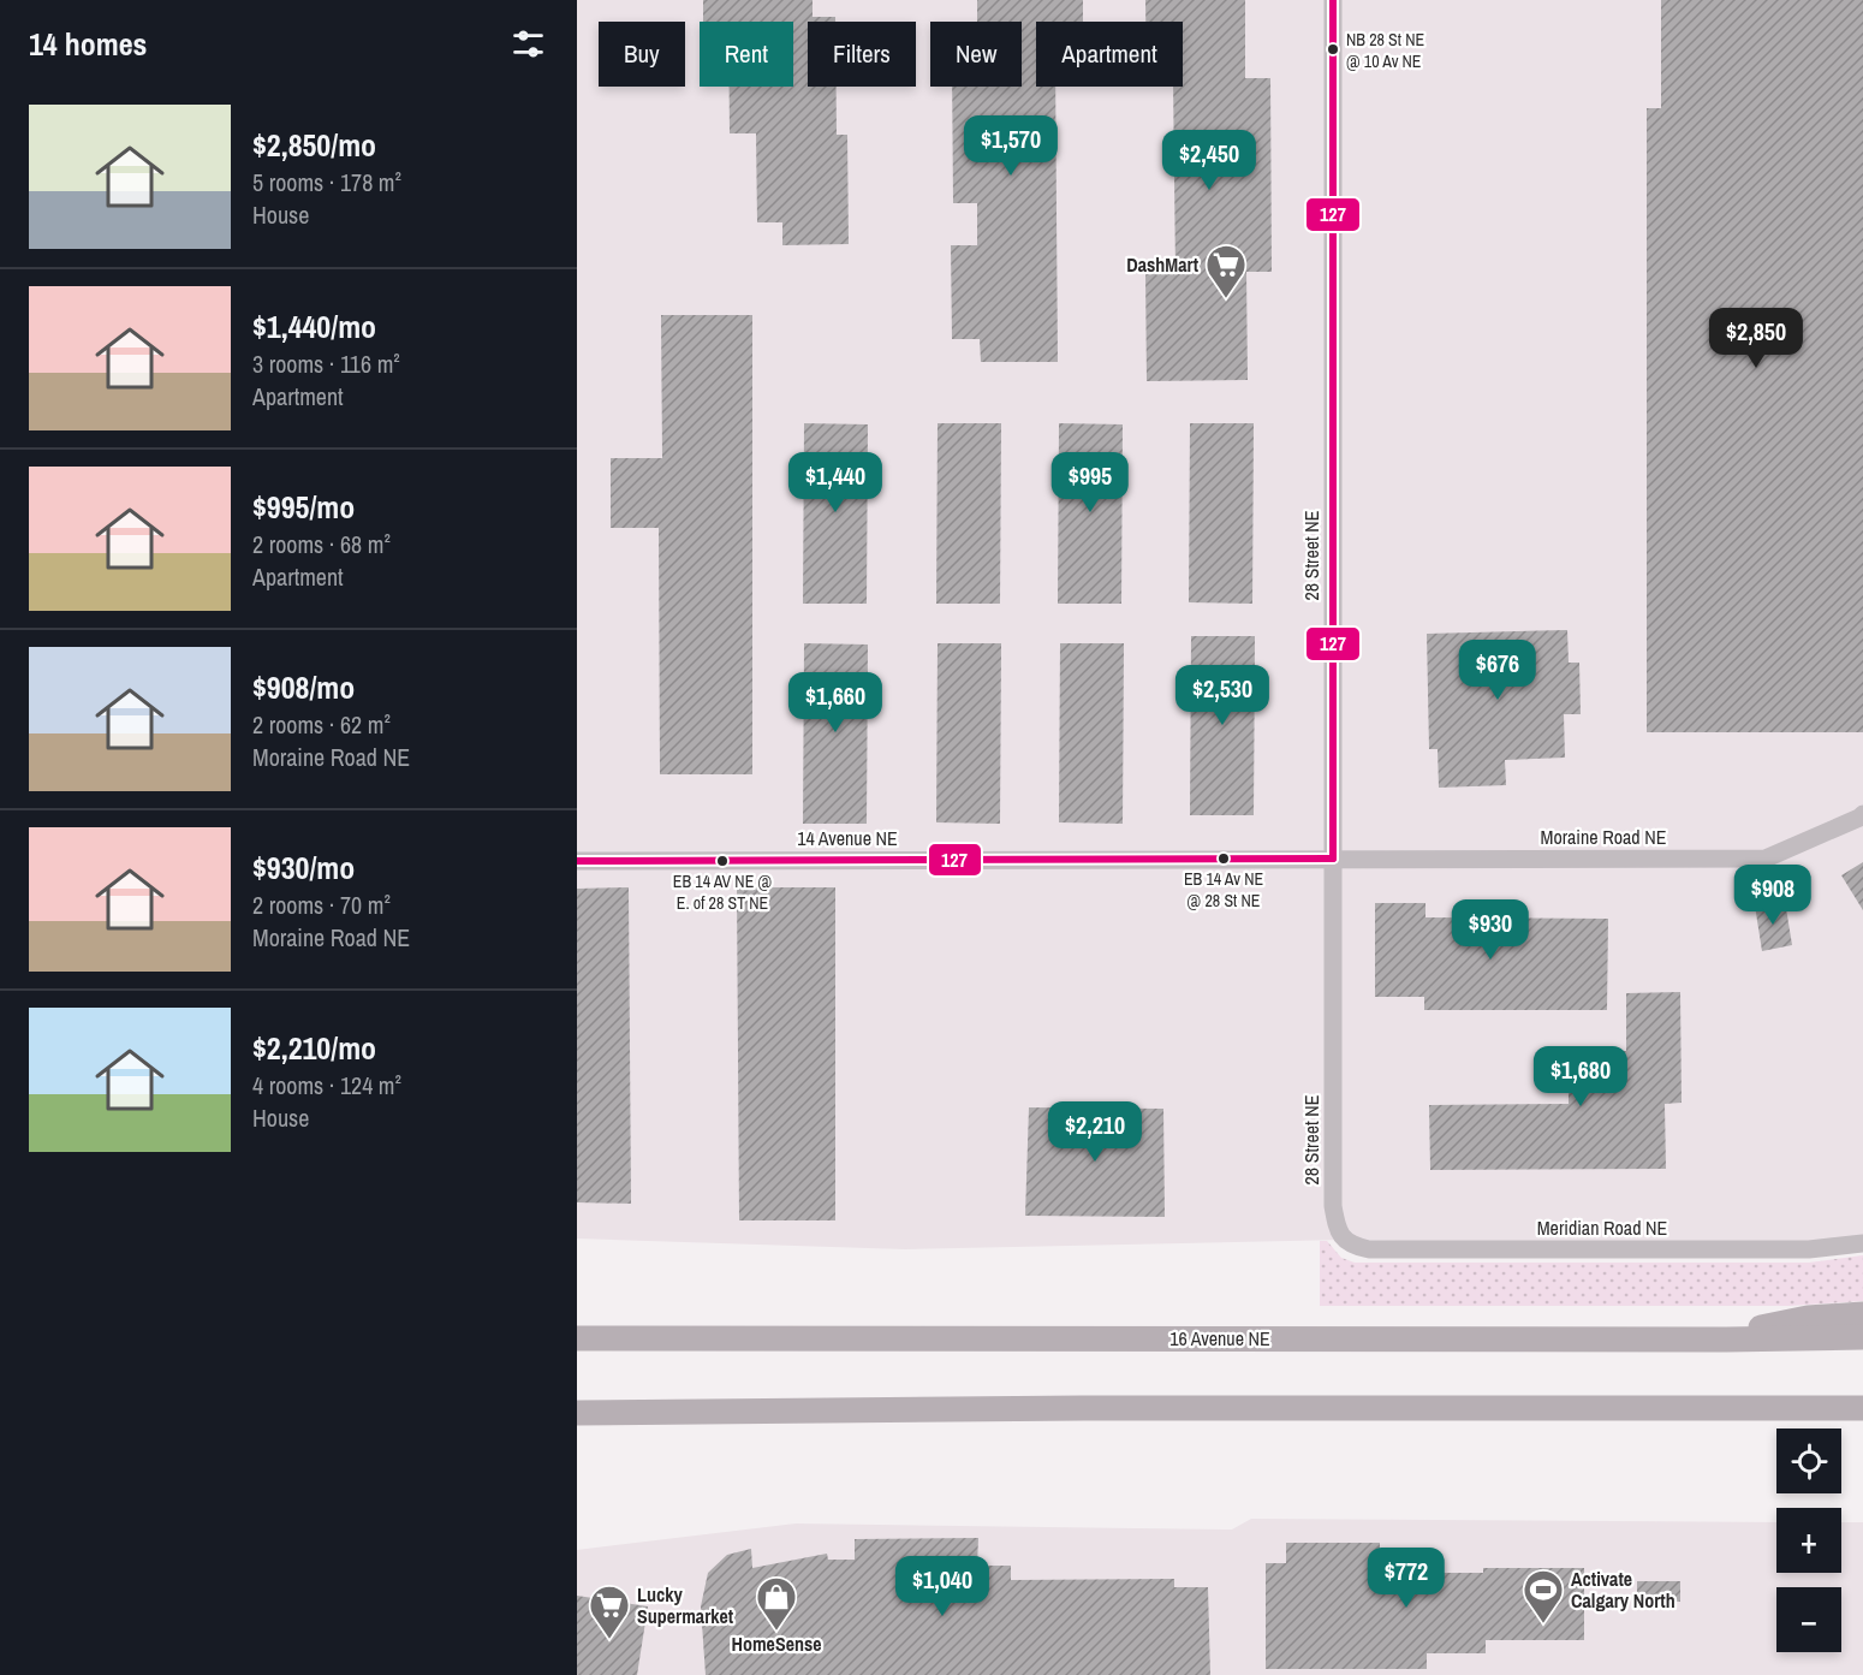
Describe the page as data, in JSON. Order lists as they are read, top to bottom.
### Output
{
  "streets": {
    "highway": ["16 Avenue NE"],
    "street": [
      "28 Street NE",
      "Moraine Road NE",
      "14 Avenue NE",
      "Meridian Road NE"
    ]
  },
  "crossings": [
    ["28 Street NE", "Moraine Road NE"],
    ["28 Street NE", "14 Avenue NE"],
    ["28 Street NE", "Meridian Road NE"],
    ["Moraine Road NE", "14 Avenue NE"]
  ],
  "places": {
    "other": ["NB 28 St NE @ 10 Av NE", "EB 14 Av NE @ 28 St NE", "EB 14 AV NE @ E. of 28 ST NE"],
    "supermarket": ["DashMart", "Lucky Supermarket"],
    "sports": ["Activate Calgary North"],
    "shop": ["HomeSense"]
  },
  "lines": ["transit line 127"],
  "page": {
    "heading": "14 homes",
    "chip": [
      "Buy",
      "Rent",
      "Filters",
      "New",
      "Apartment"
    ],
    "list": [
      {
        "name": "$2,850/mo",
        "note": "5 rooms · 178 m² · House"
      },
      {
        "name": "$1,440/mo",
        "note": "3 rooms · 116 m² · Apartment"
      },
      {
        "name": "$995/mo",
        "note": "2 rooms · 68 m² · Apartment"
      },
      {
        "name": "$908/mo",
        "note": "2 rooms · 62 m² · Moraine Road NE"
      },
      {
        "name": "$930/mo",
        "note": "2 rooms · 70 m² · Moraine Road NE"
      },
      {
        "name": "$2,210/mo",
        "note": "4 rooms · 124 m² · House"
      }
    ],
    "price": [
      "$1,570",
      "$2,450",
      "$2,850",
      "$1,440",
      "$995",
      "$676",
      "$2,530",
      "$1,660",
      "$908",
      "$930",
      "$1,680",
      "$2,210",
      "$772",
      "$1,040"
    ],
    "map_buttons": ["+", "−"]
  }
}
